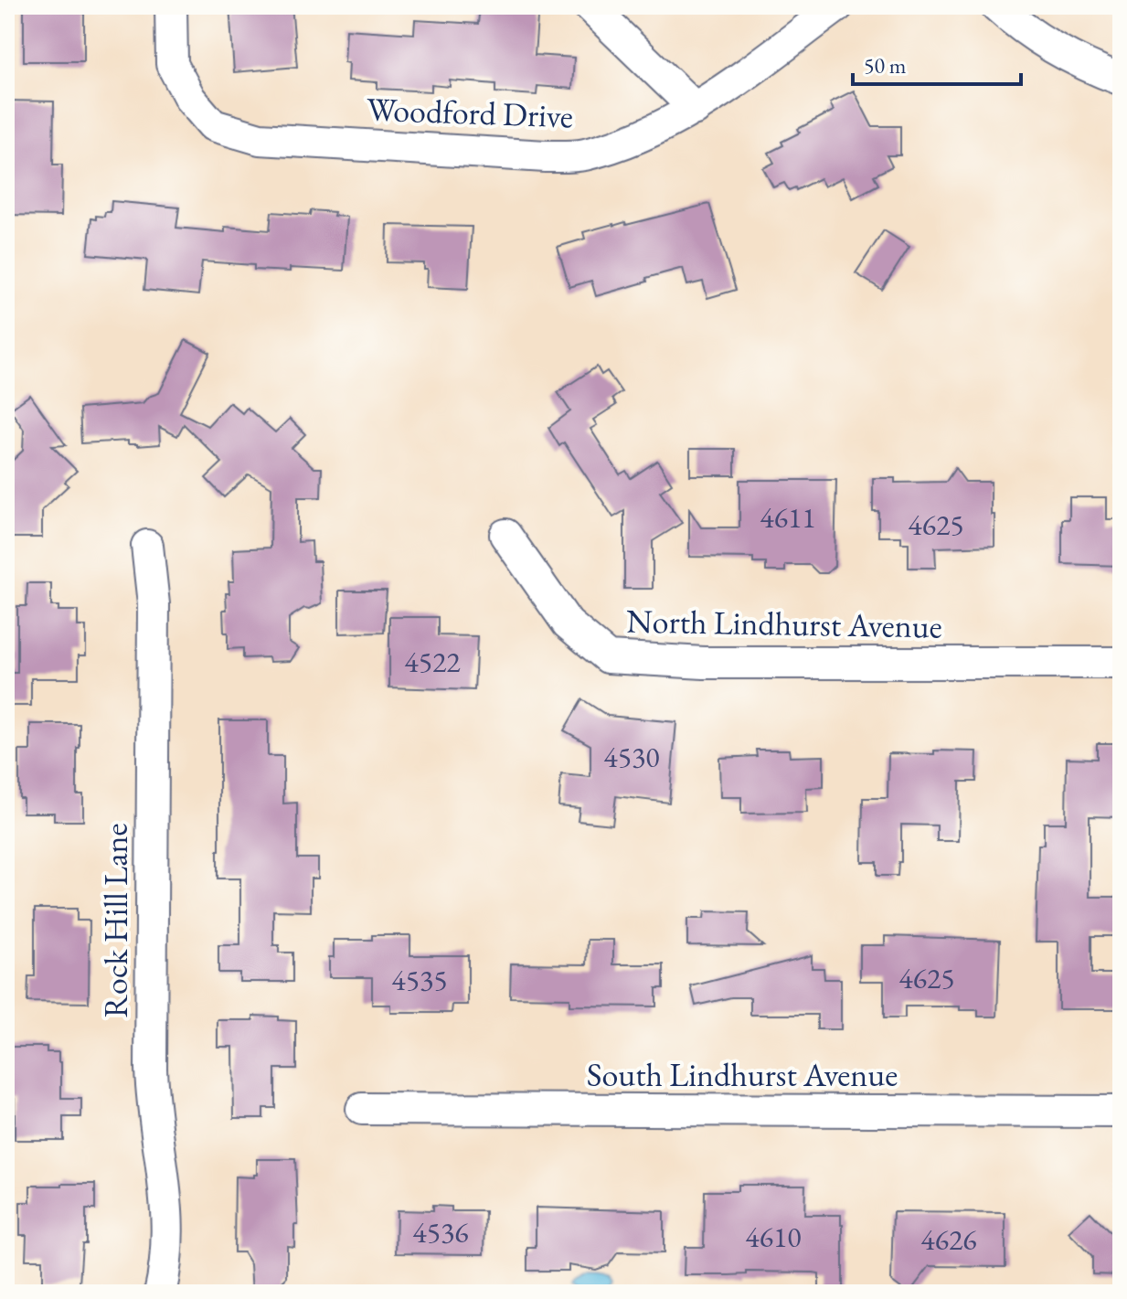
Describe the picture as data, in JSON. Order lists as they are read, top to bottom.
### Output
{
  "streets": {
    "street": [
      "Woodford Drive",
      "North Lindhurst Avenue",
      "Rock Hill Lane",
      "South Lindhurst Avenue"
    ]
  },
  "house_numbers": [
    "4611",
    "4625",
    "4522",
    "4530",
    "4625",
    "4535",
    "4536",
    "4610",
    "4626"
  ],
  "scale_bar": "50 m"
}
